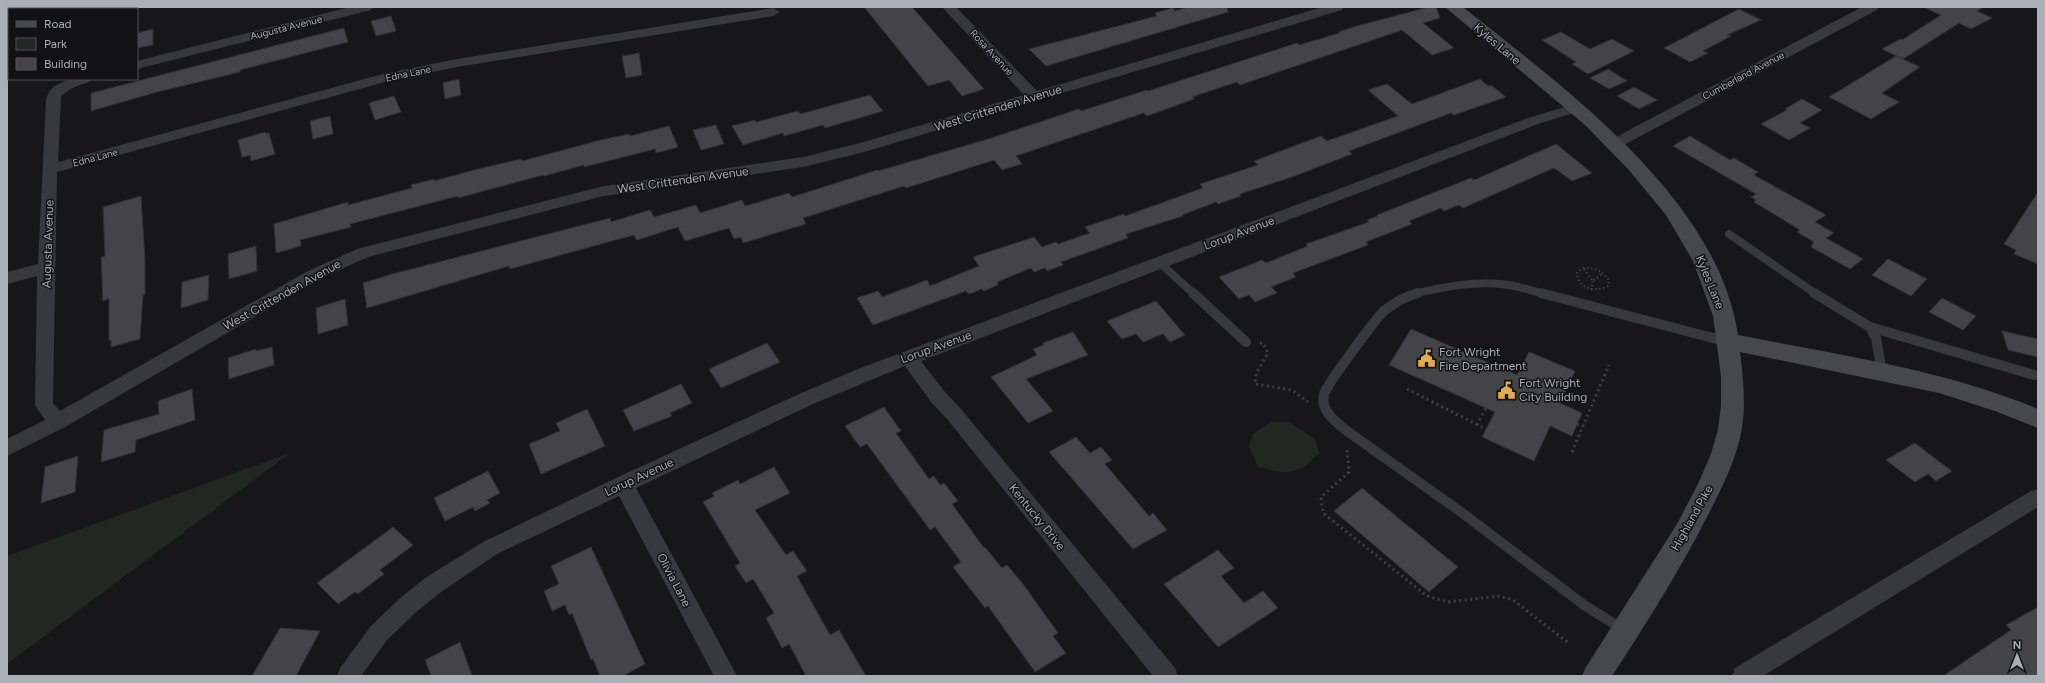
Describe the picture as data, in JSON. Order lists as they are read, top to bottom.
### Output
{
  "streets": {
    "main road": ["Kyles Lane", "Highland Pike"],
    "street": [
      "Augusta Avenue",
      "Rosa Avenue",
      "Edna Lane",
      "Cumberland Avenue",
      "West Crittenden Avenue",
      "Lorup Avenue",
      "Kentucky Drive",
      "Olivia Lane"
    ]
  },
  "crossings": [
    ["Augusta Avenue", "Edna Lane"],
    ["Augusta Avenue", "West Crittenden Avenue"],
    ["Kyles Lane", "Cumberland Avenue"],
    ["Kyles Lane", "Lorup Avenue"],
    ["Kyles Lane", "Highland Pike"],
    ["Rosa Avenue", "West Crittenden Avenue"],
    ["Lorup Avenue", "Kentucky Drive"],
    ["Lorup Avenue", "Olivia Lane"]
  ],
  "places": {
    "public building": ["Fort Wright Fire Department", "Fort Wright City Building"]
  },
  "legend": ["Road", "Park", "Building"],
  "north": "top"
}
